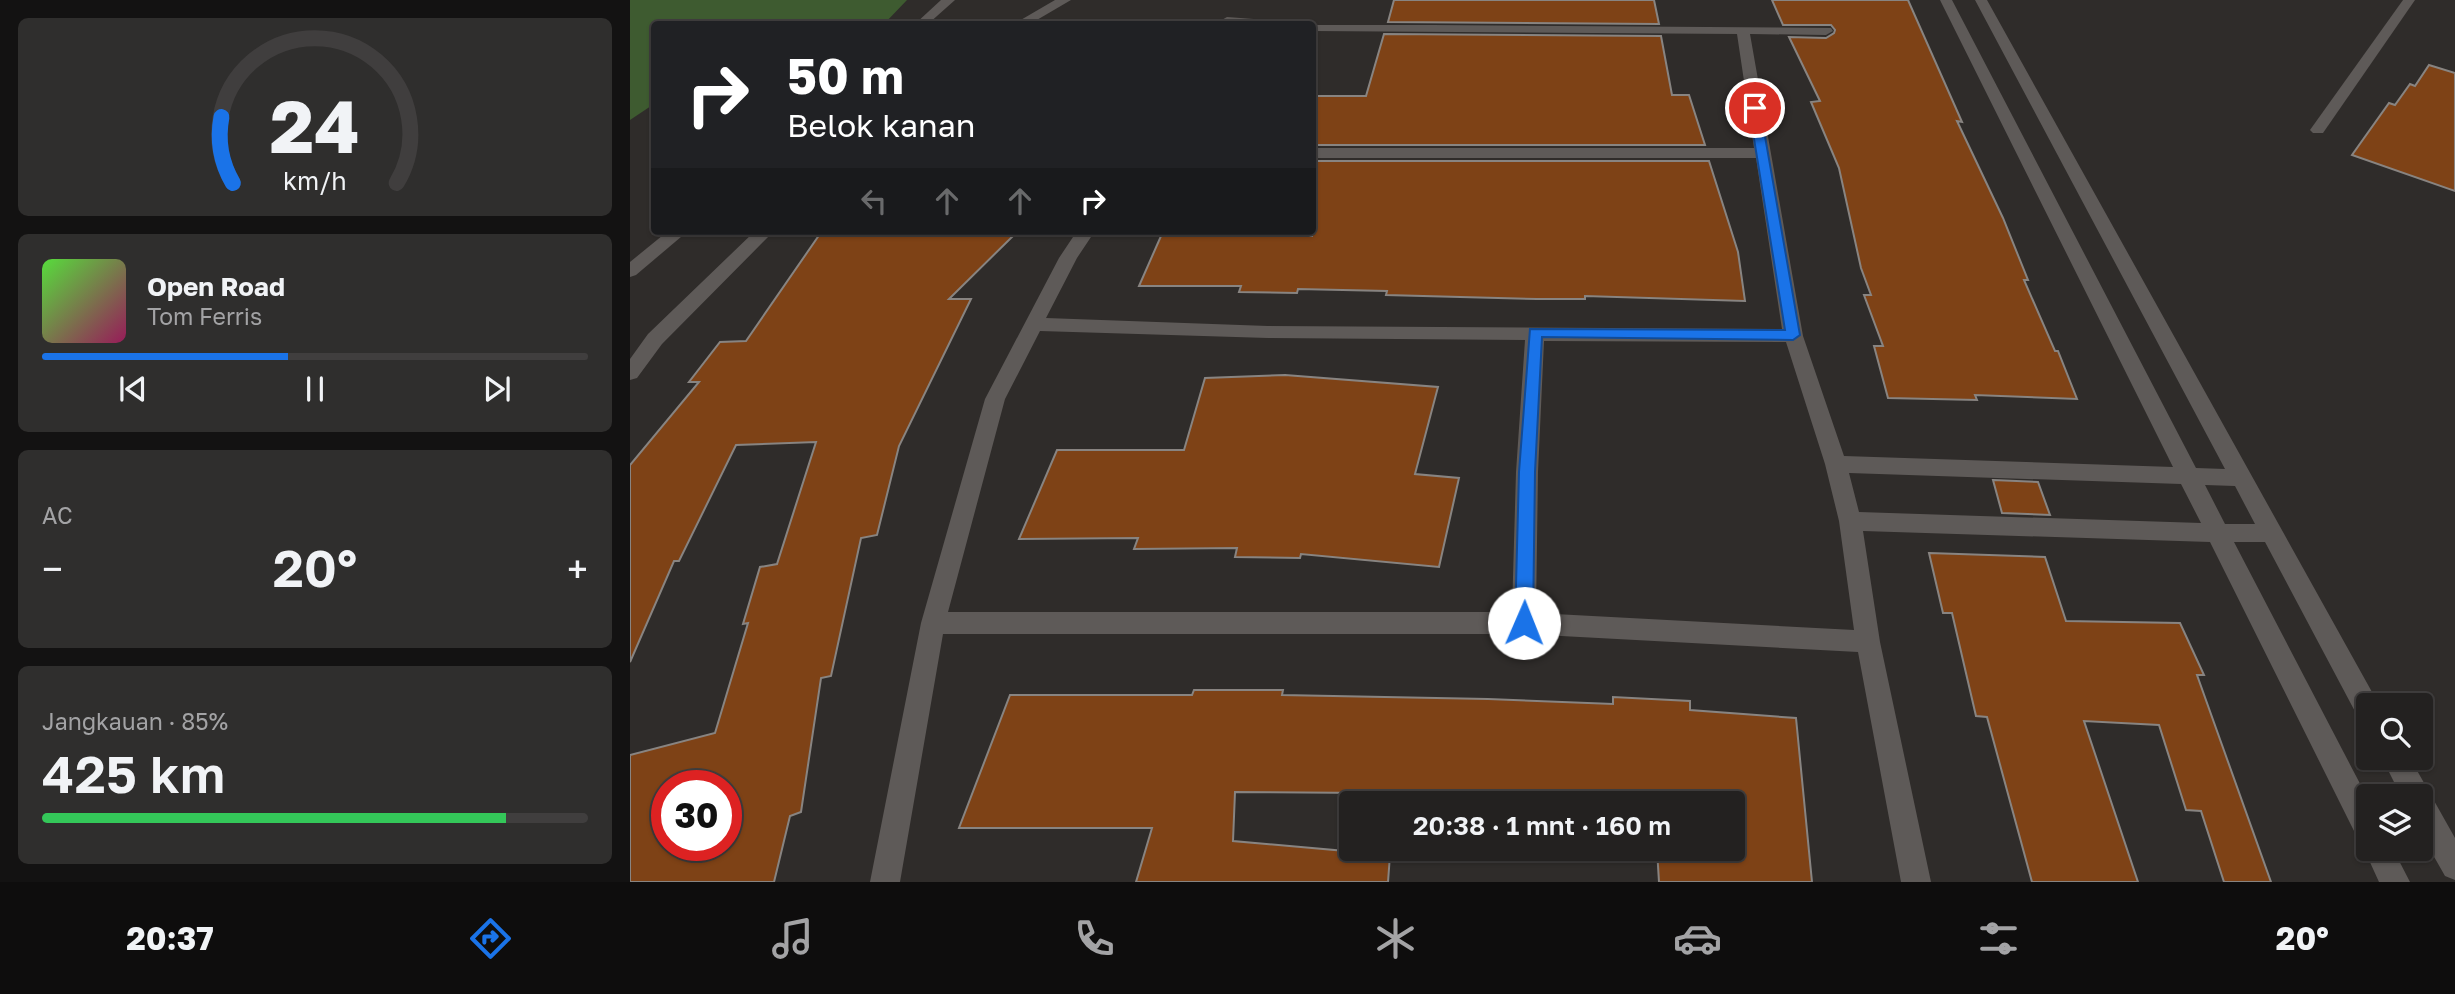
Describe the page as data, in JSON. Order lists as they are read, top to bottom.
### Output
{
  "page": {
    "turn": ["50 m", "Belok kanan"],
    "song": ["Open Road", "Tom Ferris"],
    "tile": [
      "AC",
      ["Jangkauan · 85%", "425 km"]
    ],
    "heat": ["−", "20°", "+"],
    "limit": "30",
    "trip": "20:38 · 1 mnt · 160 m",
    "tabs": ["20:37", "20°"],
    "gauge": ["24", "km/h"]
  }
}
